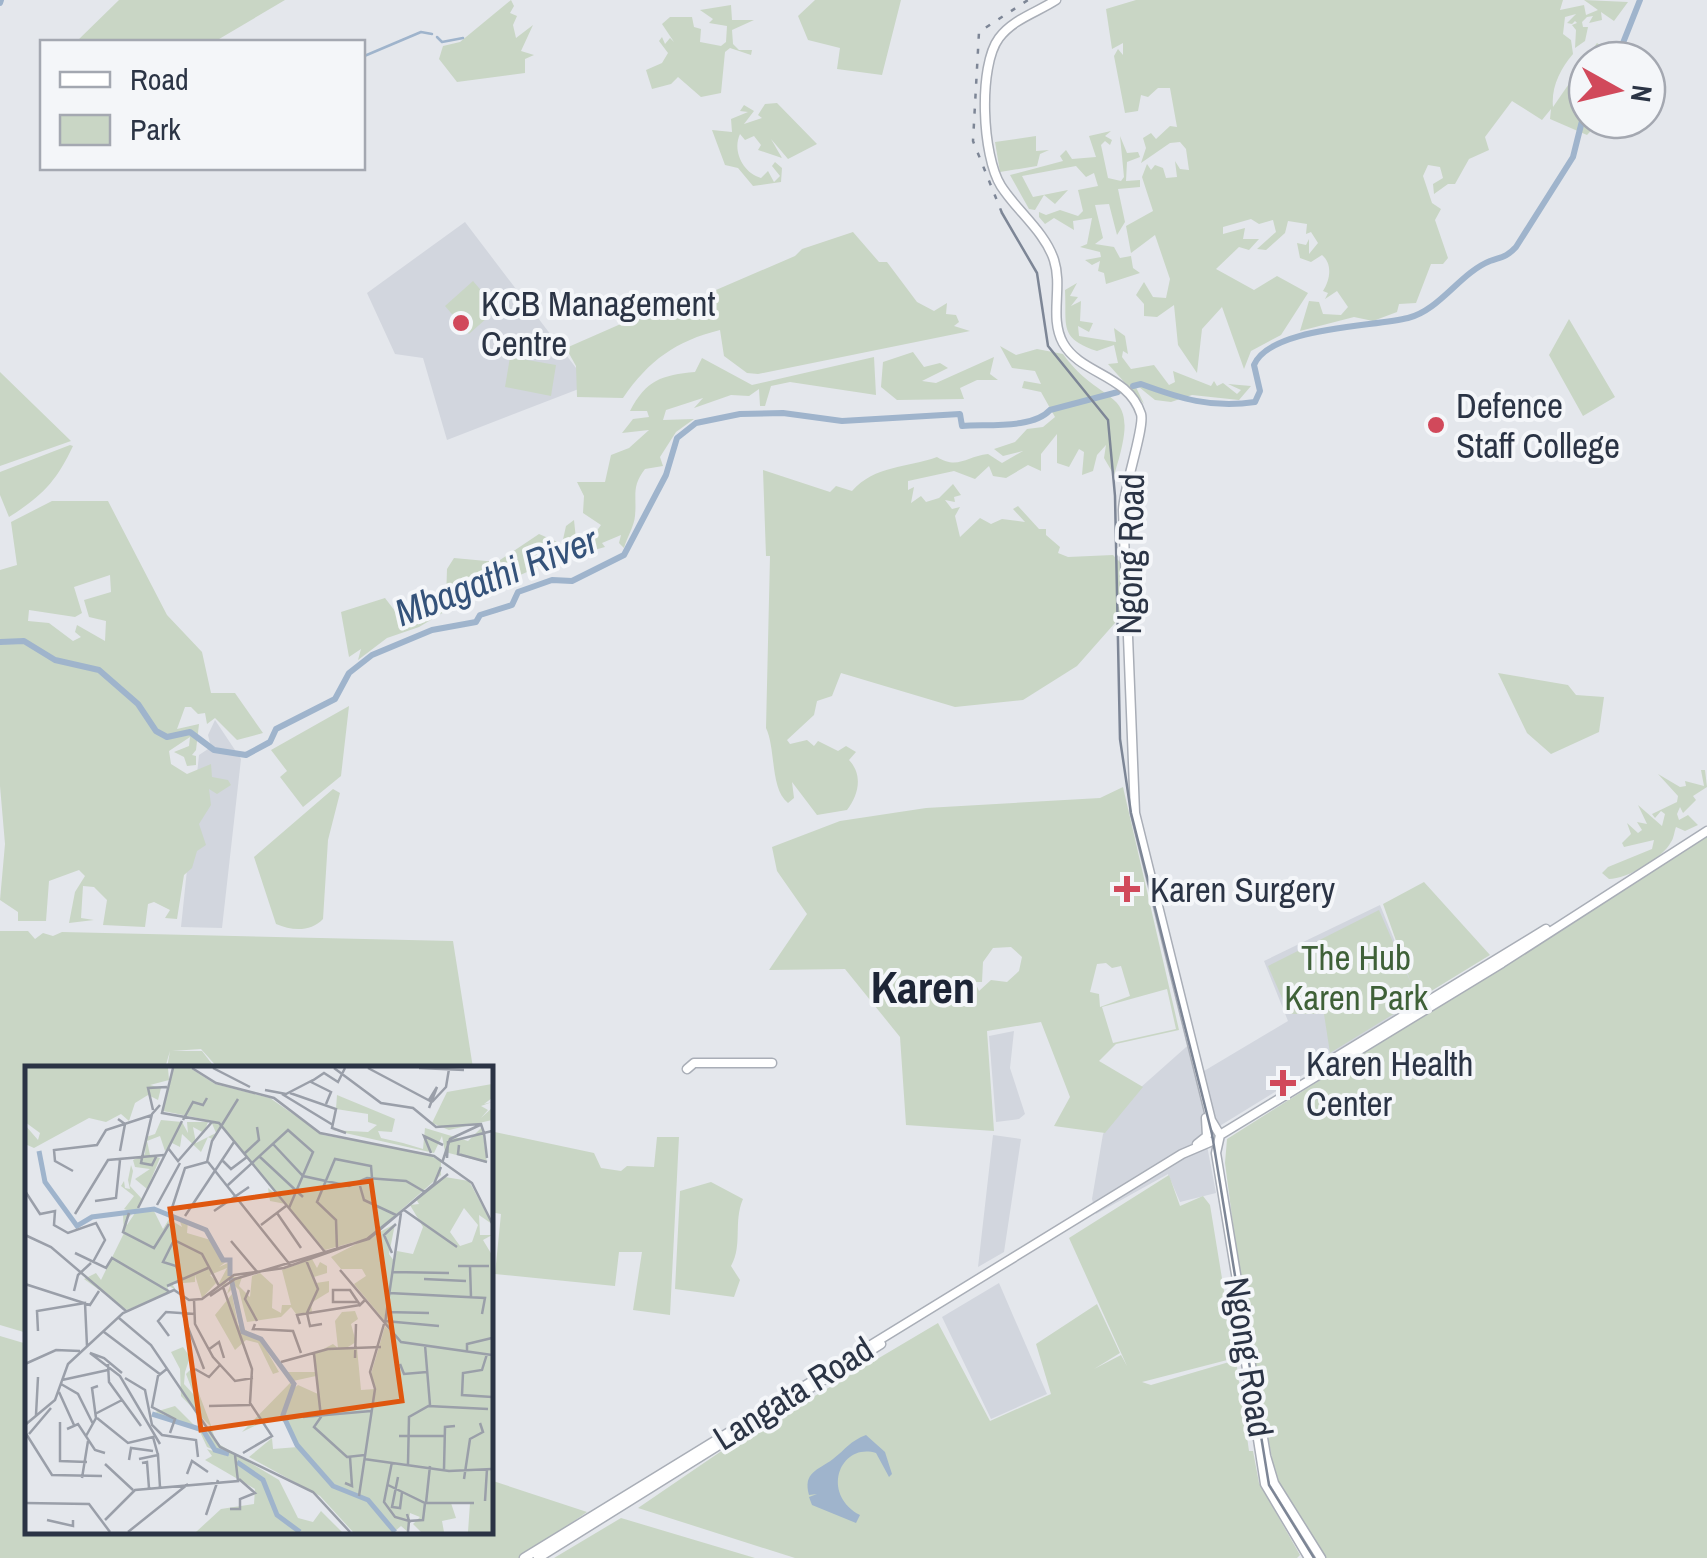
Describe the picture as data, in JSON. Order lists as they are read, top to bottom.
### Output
{
  "streets": {
    "main road": ["Ngong Road", "Langata Road"]
  },
  "crossings": [
    ["Ngong Road", "Langata Road"]
  ],
  "districts": ["Karen"],
  "water": ["Mbagathi River"],
  "parks": ["The Hub Karen Park"],
  "places": {
    "other": ["KCB Management Centre", "Defence Staff College"],
    "health": ["Karen Surgery", "Karen Health Center"]
  },
  "legend": ["Road", "Park"],
  "north": "right"
}
